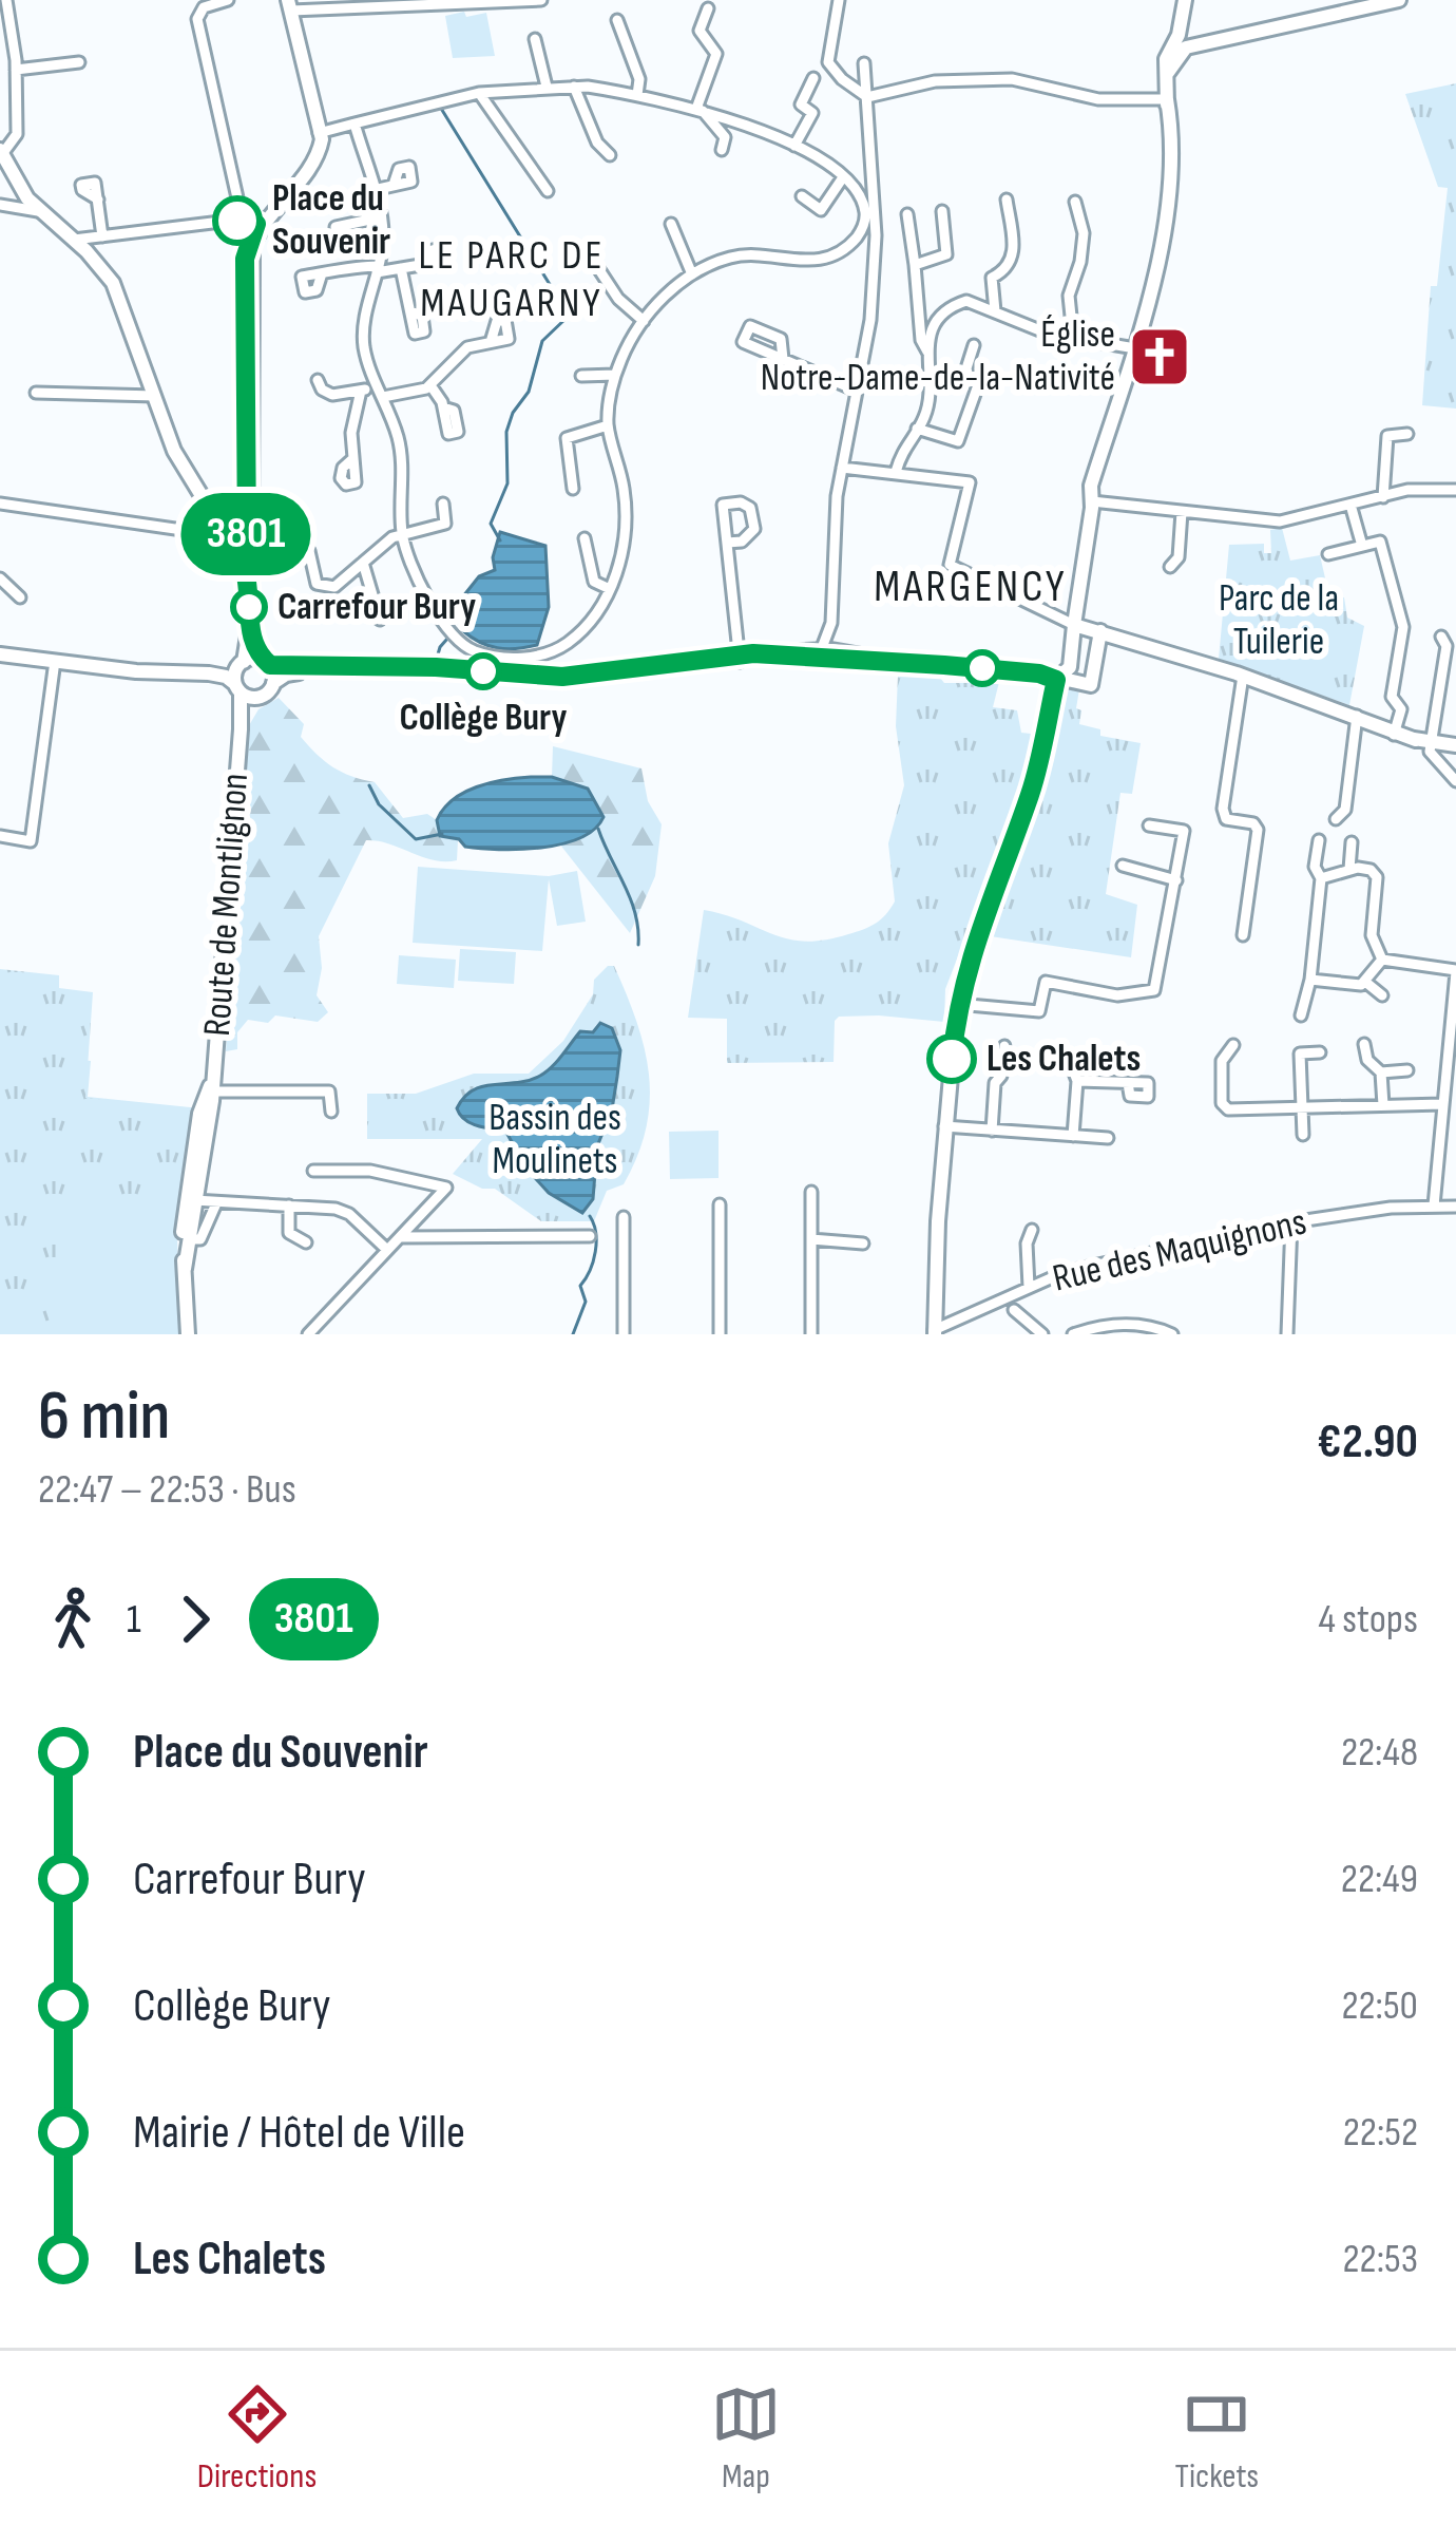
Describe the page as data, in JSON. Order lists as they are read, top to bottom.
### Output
{
  "streets": {
    "main road": ["Route de Montlignon"],
    "street": ["Rue des Maquignons"]
  },
  "districts": ["LE PARC DE MAUGARNY", "MARGENCY"],
  "parks": ["Parc de la Tuilerie", "Bassin des Moulinets"],
  "places": {
    "other": [
      "Place du Souvenir",
      "Carrefour Bury",
      "Collège Bury",
      "Les Chalets"
    ],
    "church": ["Église Notre-Dame-de-la-Nativité"]
  },
  "lines": ["bus line 3801"],
  "page": {
    "on_map": "3801",
    "heading": ["6 min", "22:47 – 22:53 · Bus", "€2.90"],
    "legs": ["1", "3801", "4 stops"],
    "list": [
      {
        "name": "Place du Souvenir",
        "value": "22:48"
      },
      {
        "name": "Carrefour Bury",
        "value": "22:49"
      },
      {
        "name": "Collège Bury",
        "value": "22:50"
      },
      {
        "name": "Mairie / Hôtel de Ville",
        "value": "22:52"
      },
      {
        "name": "Les Chalets",
        "value": "22:53"
      }
    ],
    "tabs": ["Directions", "Map", "Tickets"]
  }
}
